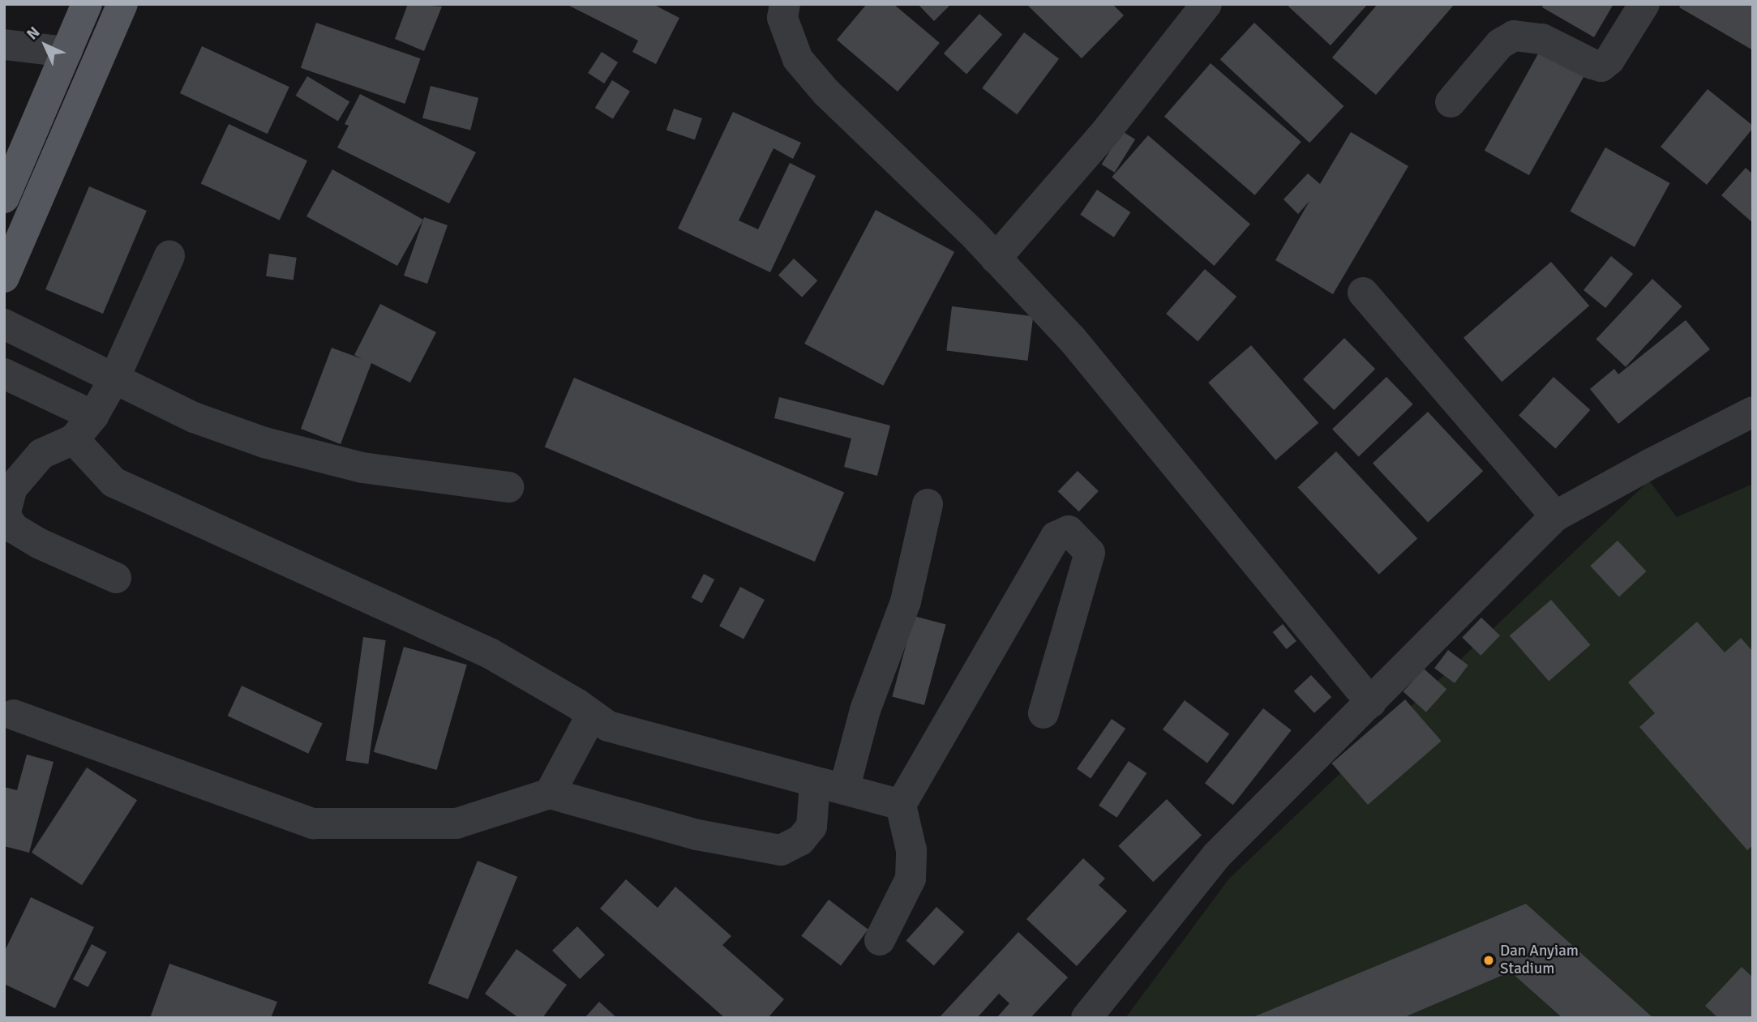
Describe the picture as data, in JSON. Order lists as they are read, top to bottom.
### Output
{
  "places": ["Dan Anyiam Stadium"],
  "north": "top left"
}
